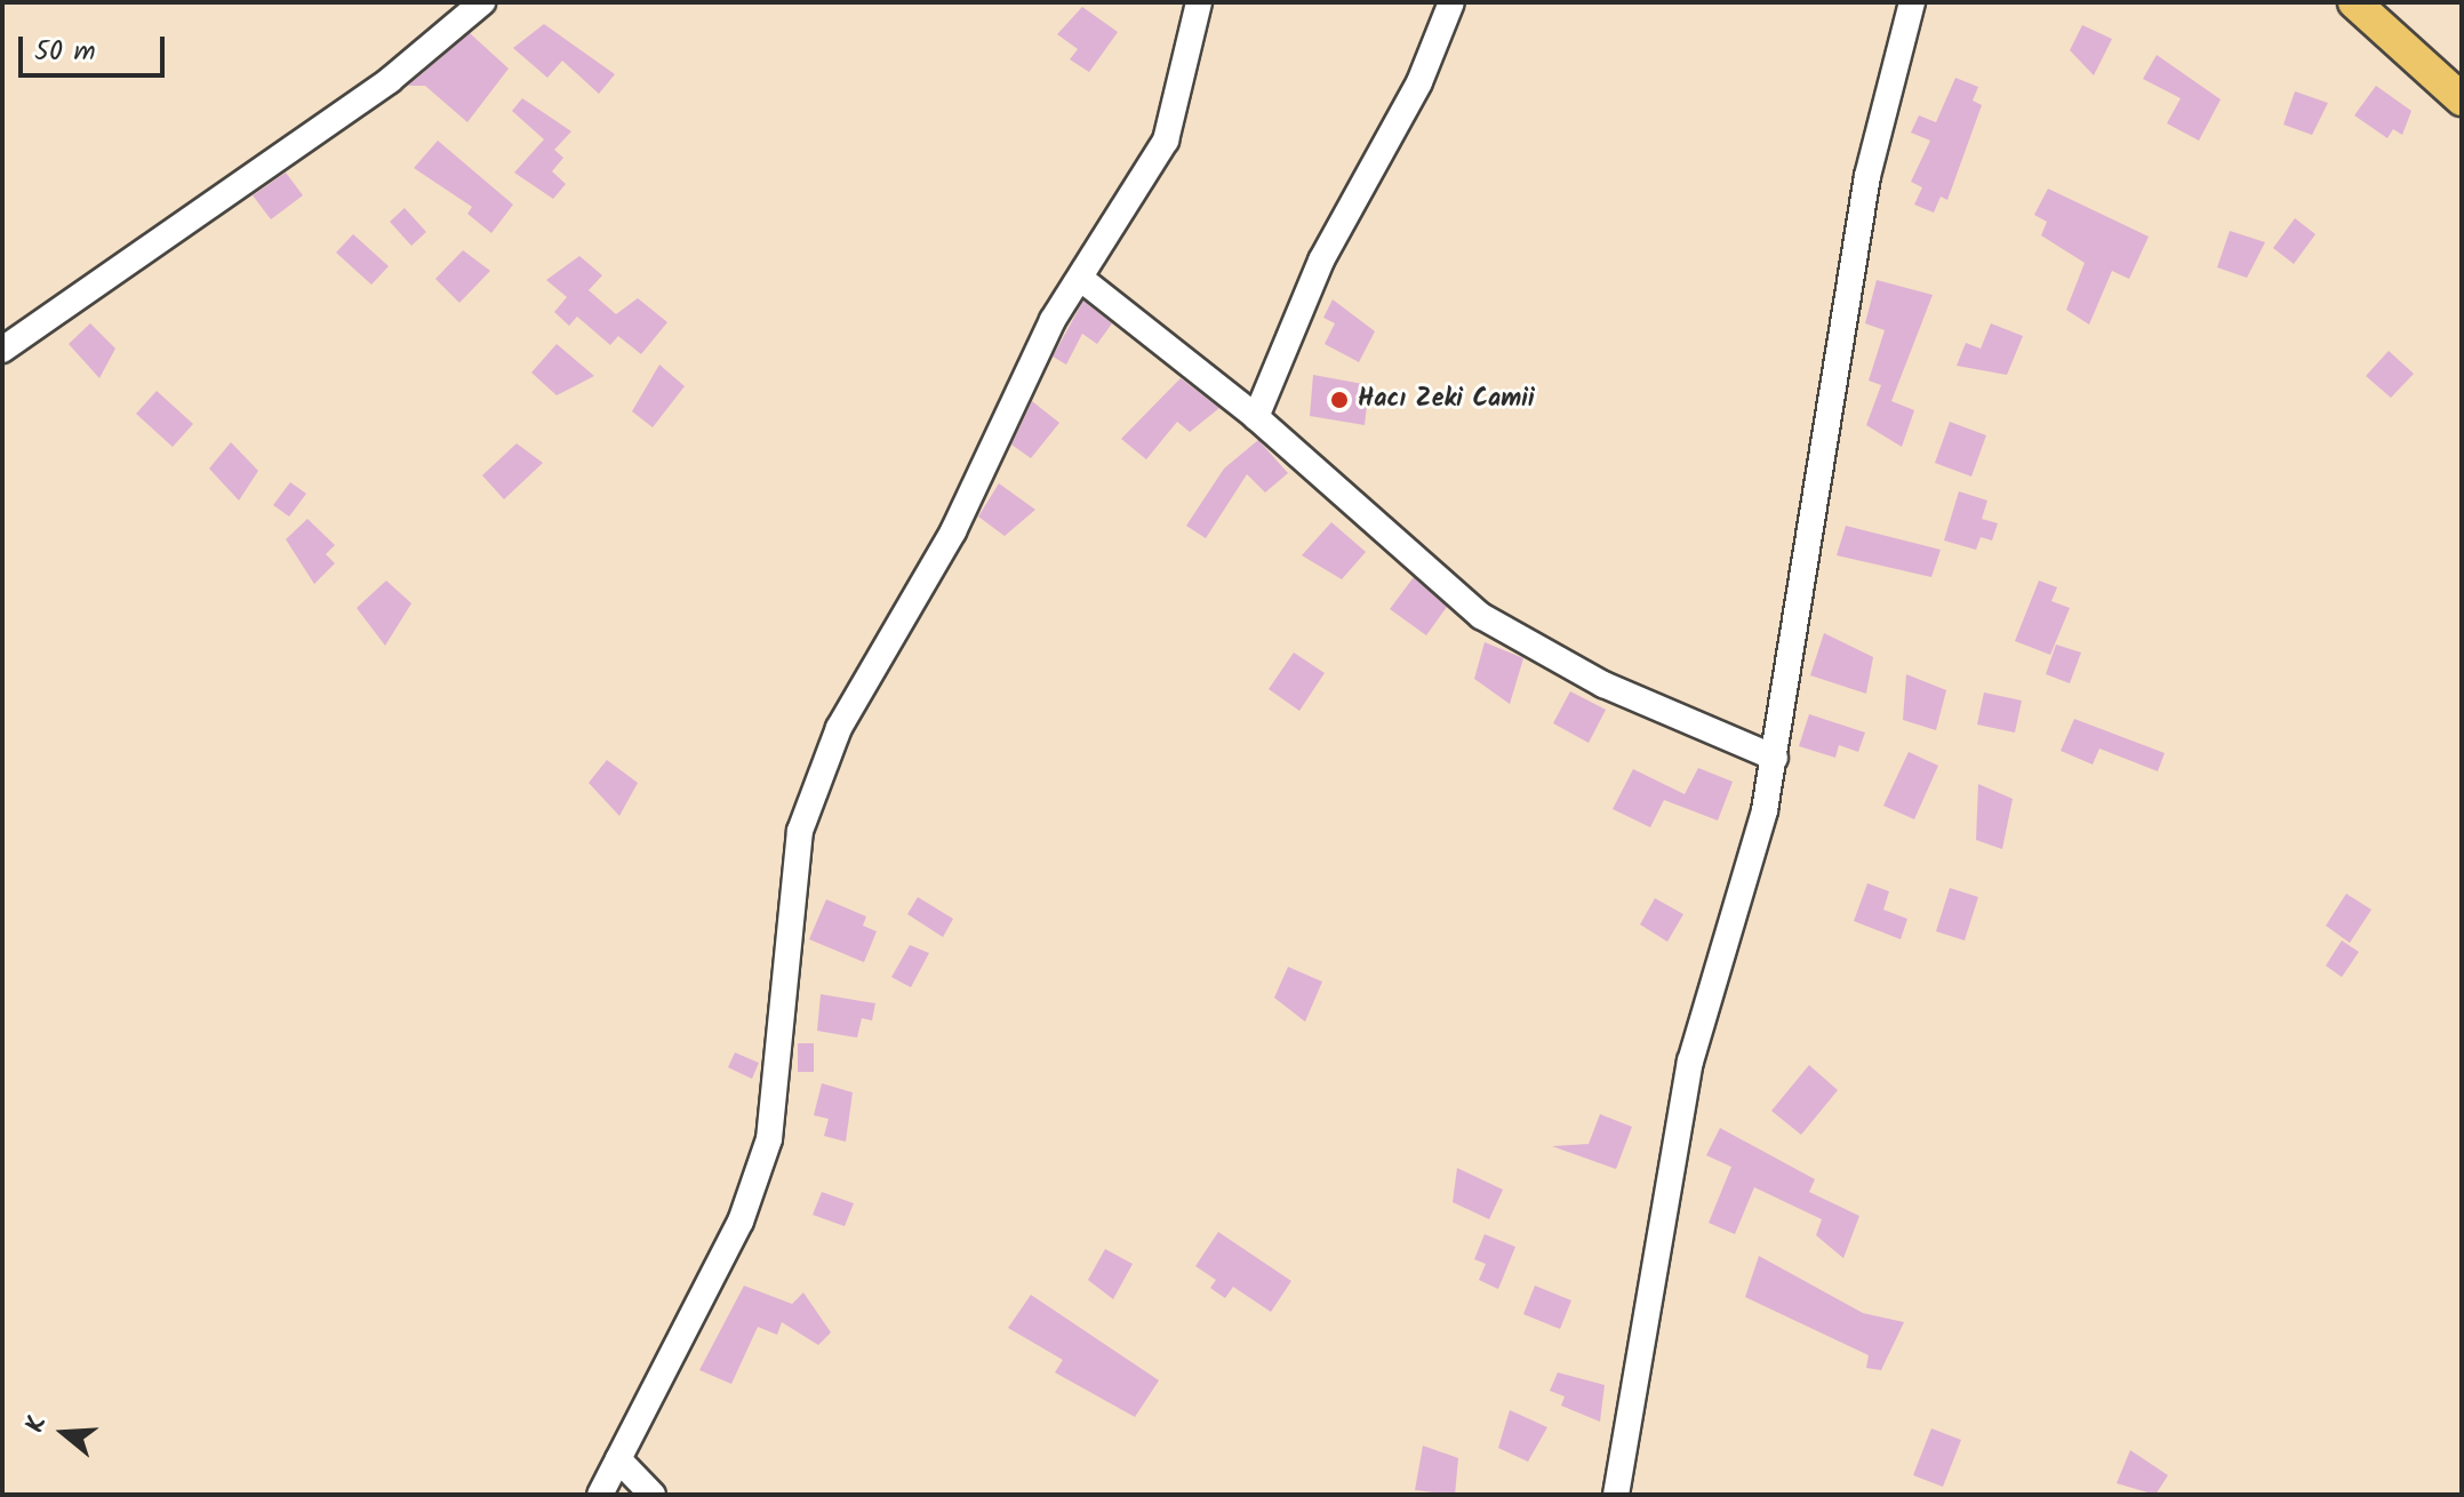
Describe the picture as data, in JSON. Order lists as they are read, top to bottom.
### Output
{
  "places": ["Hacı Zeki Camii"],
  "scale_bar": "50 m",
  "north": "left"
}
